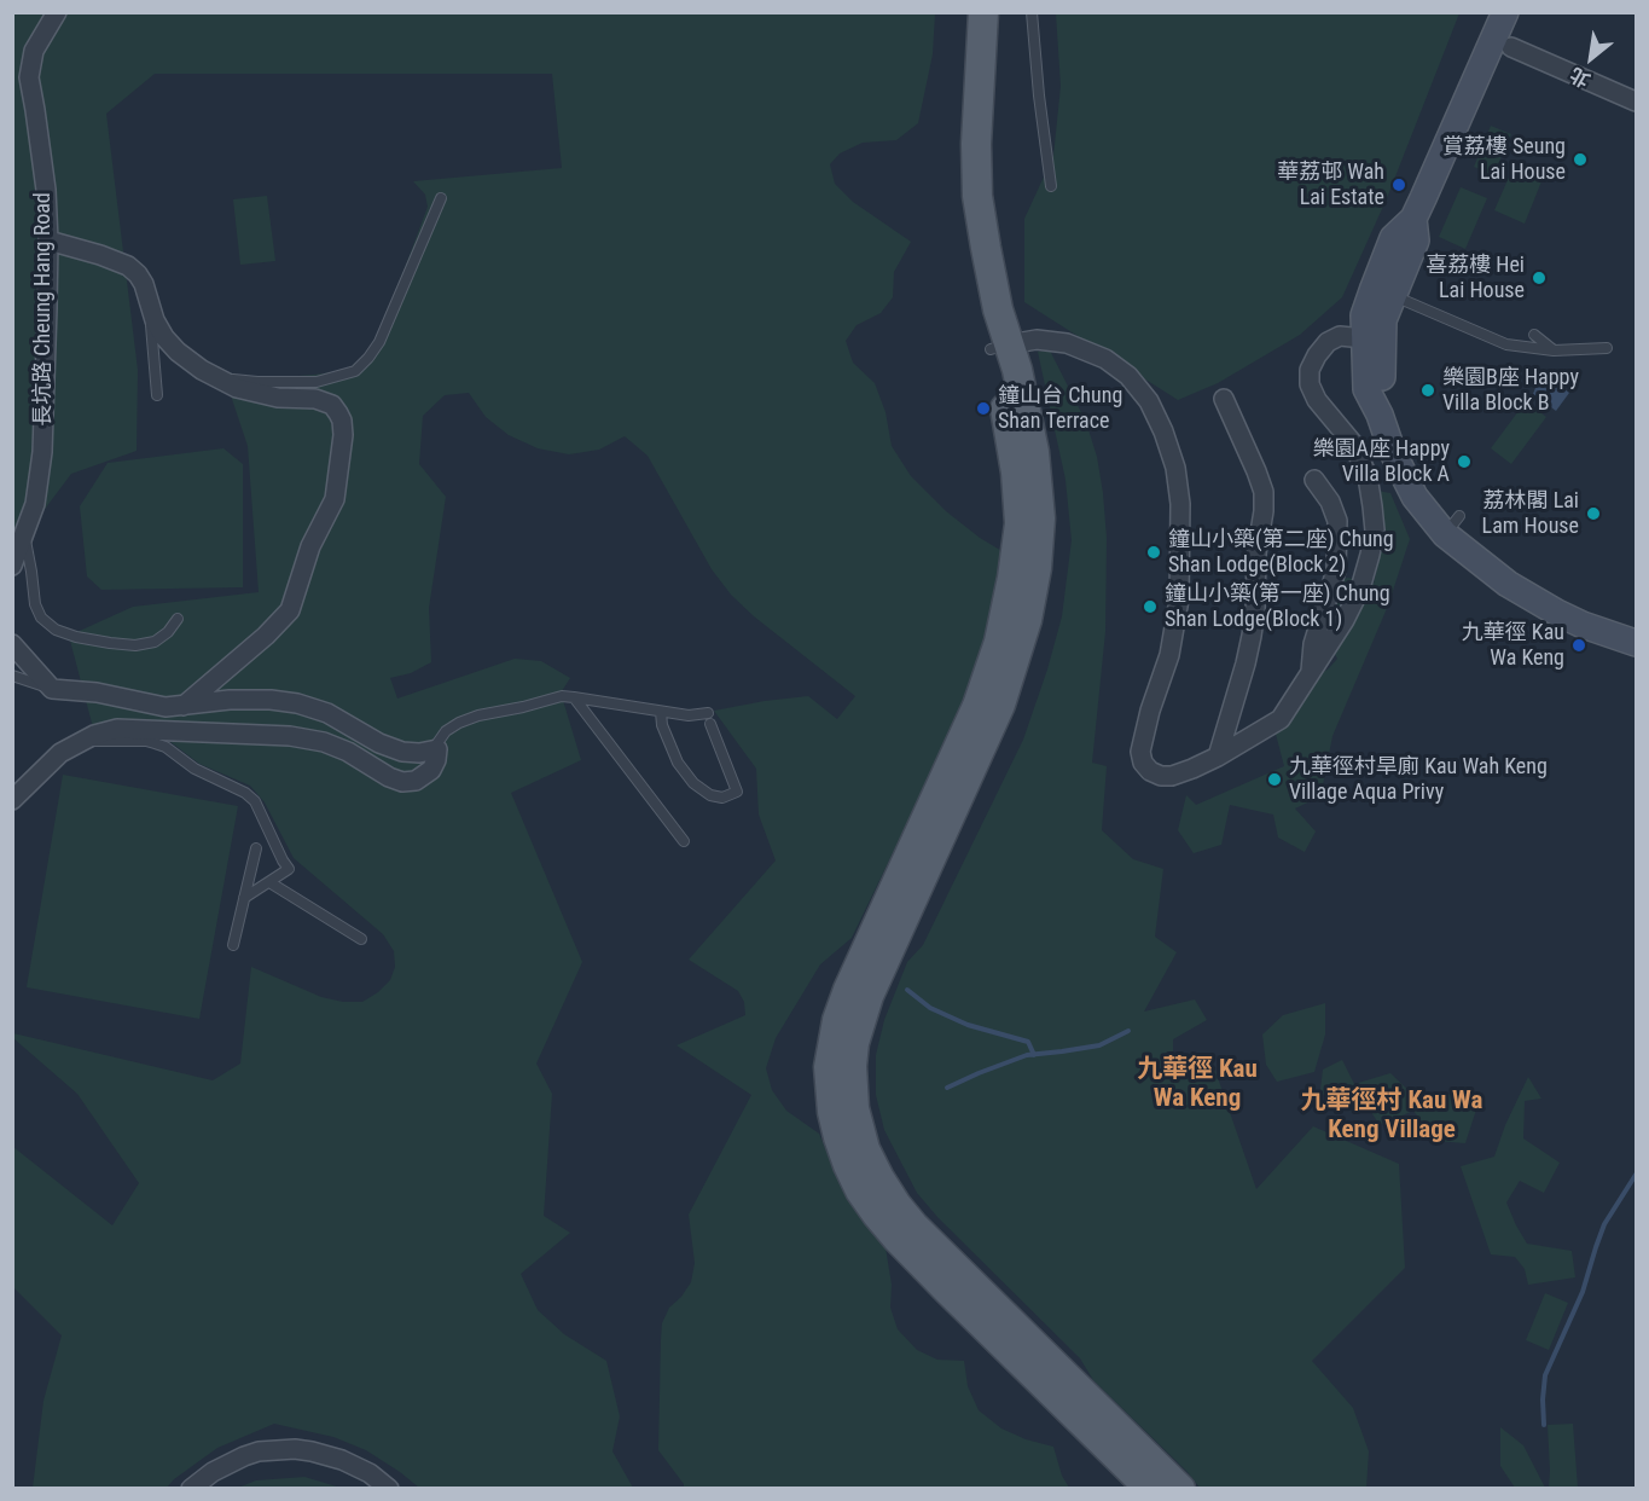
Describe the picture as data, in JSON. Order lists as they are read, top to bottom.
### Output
{
  "streets": {
    "street": ["長坑路 Cheung Hang Road"]
  },
  "districts": ["九華徑 Kau Wa Keng", "九華徑村 Kau Wa Keng Village"],
  "places": [
    "賞荔樓 Seung Lai House",
    "華荔邨 Wah Lai Estate",
    "喜荔樓 Hei Lai House",
    "樂園B座 Happy Villa Block B",
    "鐘山台 Chung Shan Terrace",
    "樂園A座 Happy Villa Block A",
    "荔林閣 Lai Lam House",
    "鐘山小築(第二座) Chung Shan Lodge(Block 2)",
    "鐘山小築(第一座) Chung Shan Lodge(Block 1)",
    "九華徑 Kau Wa Keng",
    "九華徑村旱廁 Kau Wah Keng Village Aqua Privy"
  ],
  "north": "bottom left"
}
